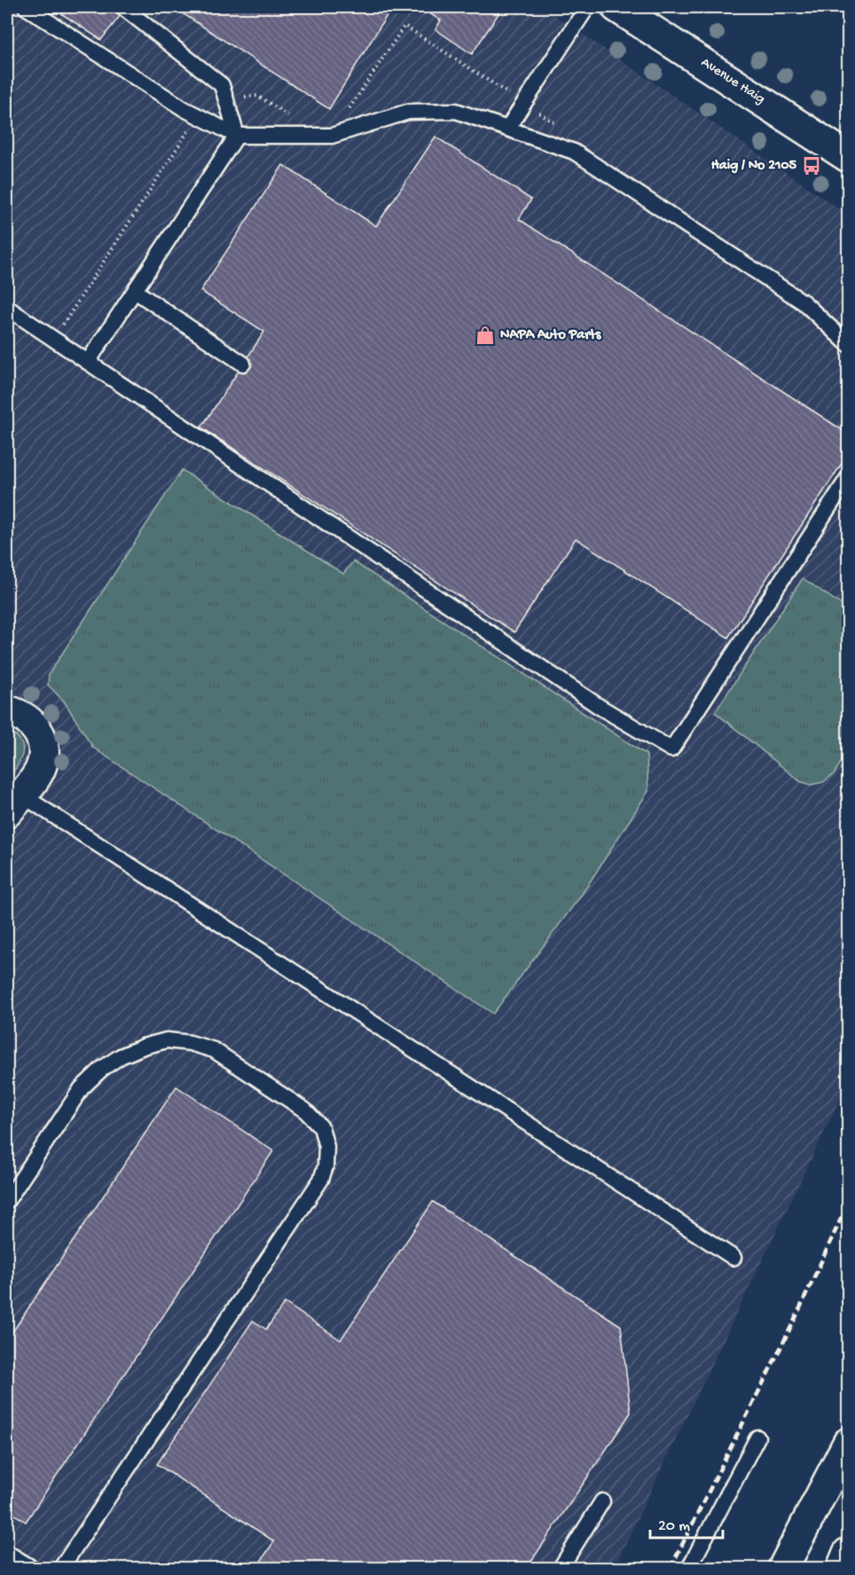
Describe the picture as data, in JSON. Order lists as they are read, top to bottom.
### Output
{
  "streets": {
    "main road": ["Avenue Haig"]
  },
  "places": {
    "bus stop": ["Haig / No 2105"],
    "shop": ["NAPA Auto Parts"]
  },
  "scale_bar": "20 m"
}
